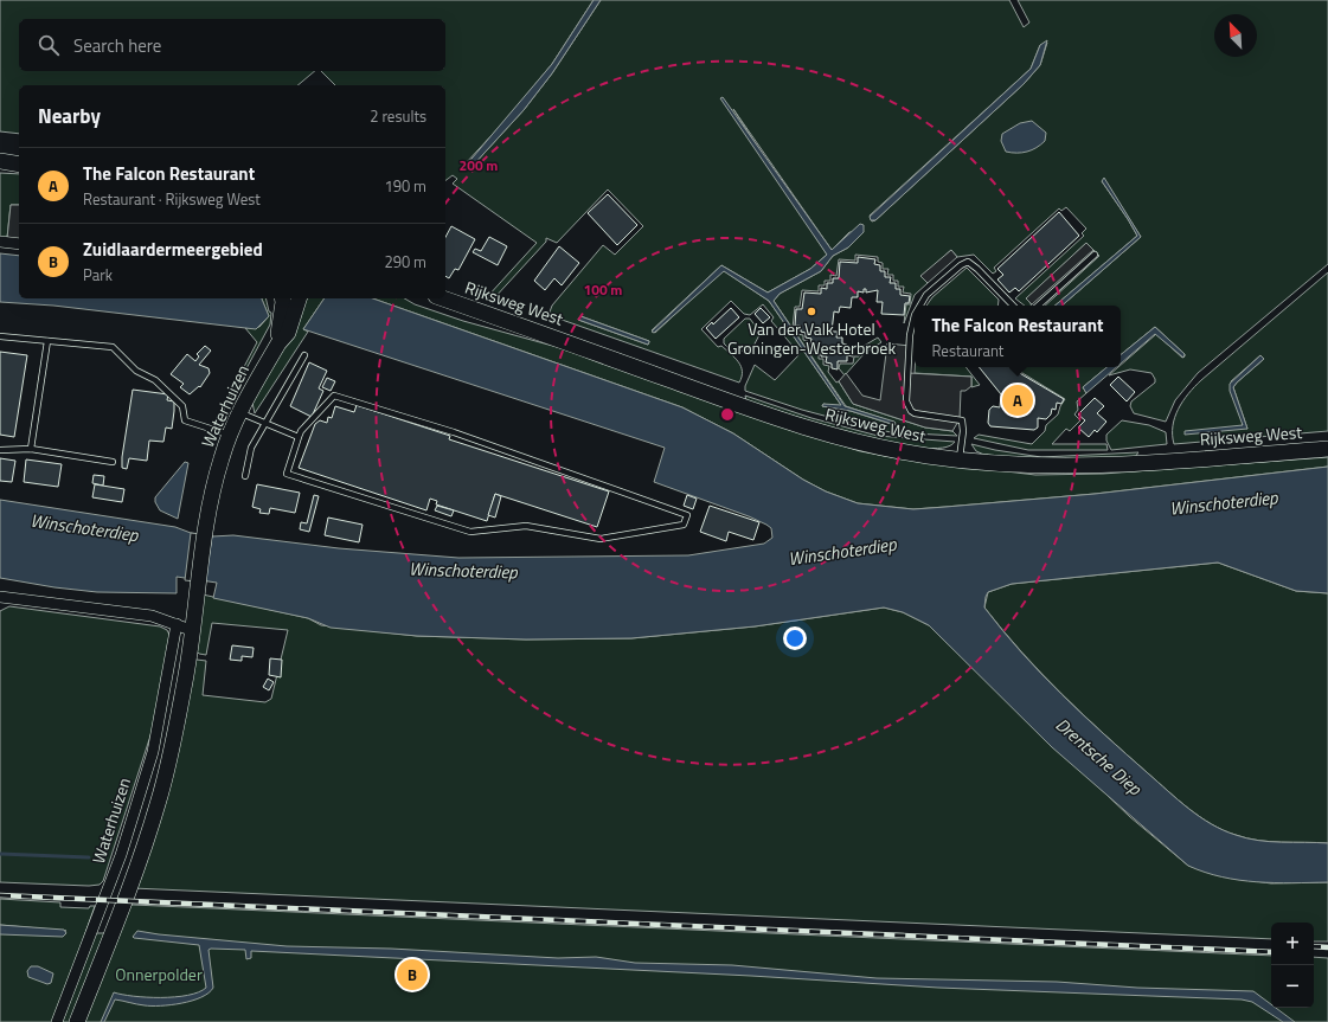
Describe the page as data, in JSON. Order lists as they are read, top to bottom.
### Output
{
  "streets": {
    "main road": ["Rijksweg West", "Waterhuizen"]
  },
  "water": ["Winschoterdiep", "Drentsche Diep"],
  "parks": ["Onnerpolder"],
  "places": ["Van der Valk Hotel Groningen-Westerbroek"],
  "north": "top left",
  "page": {
    "search": "Search here",
    "heading": ["Nearby", "2 results"],
    "list": [
      {
        "mark": "A",
        "name": "The Falcon Restaurant",
        "note": "Restaurant · Rijksweg West",
        "value": "190 m"
      },
      {
        "mark": "B",
        "name": "Zuidlaardermeergebied",
        "note": "Park",
        "value": "290 m"
      }
    ],
    "popup": ["The Falcon Restaurant", "Restaurant"],
    "pins": ["A", "B"],
    "map_buttons": ["+", "−"]
  },
  "rings": ["200 m", "100 m"]
}
